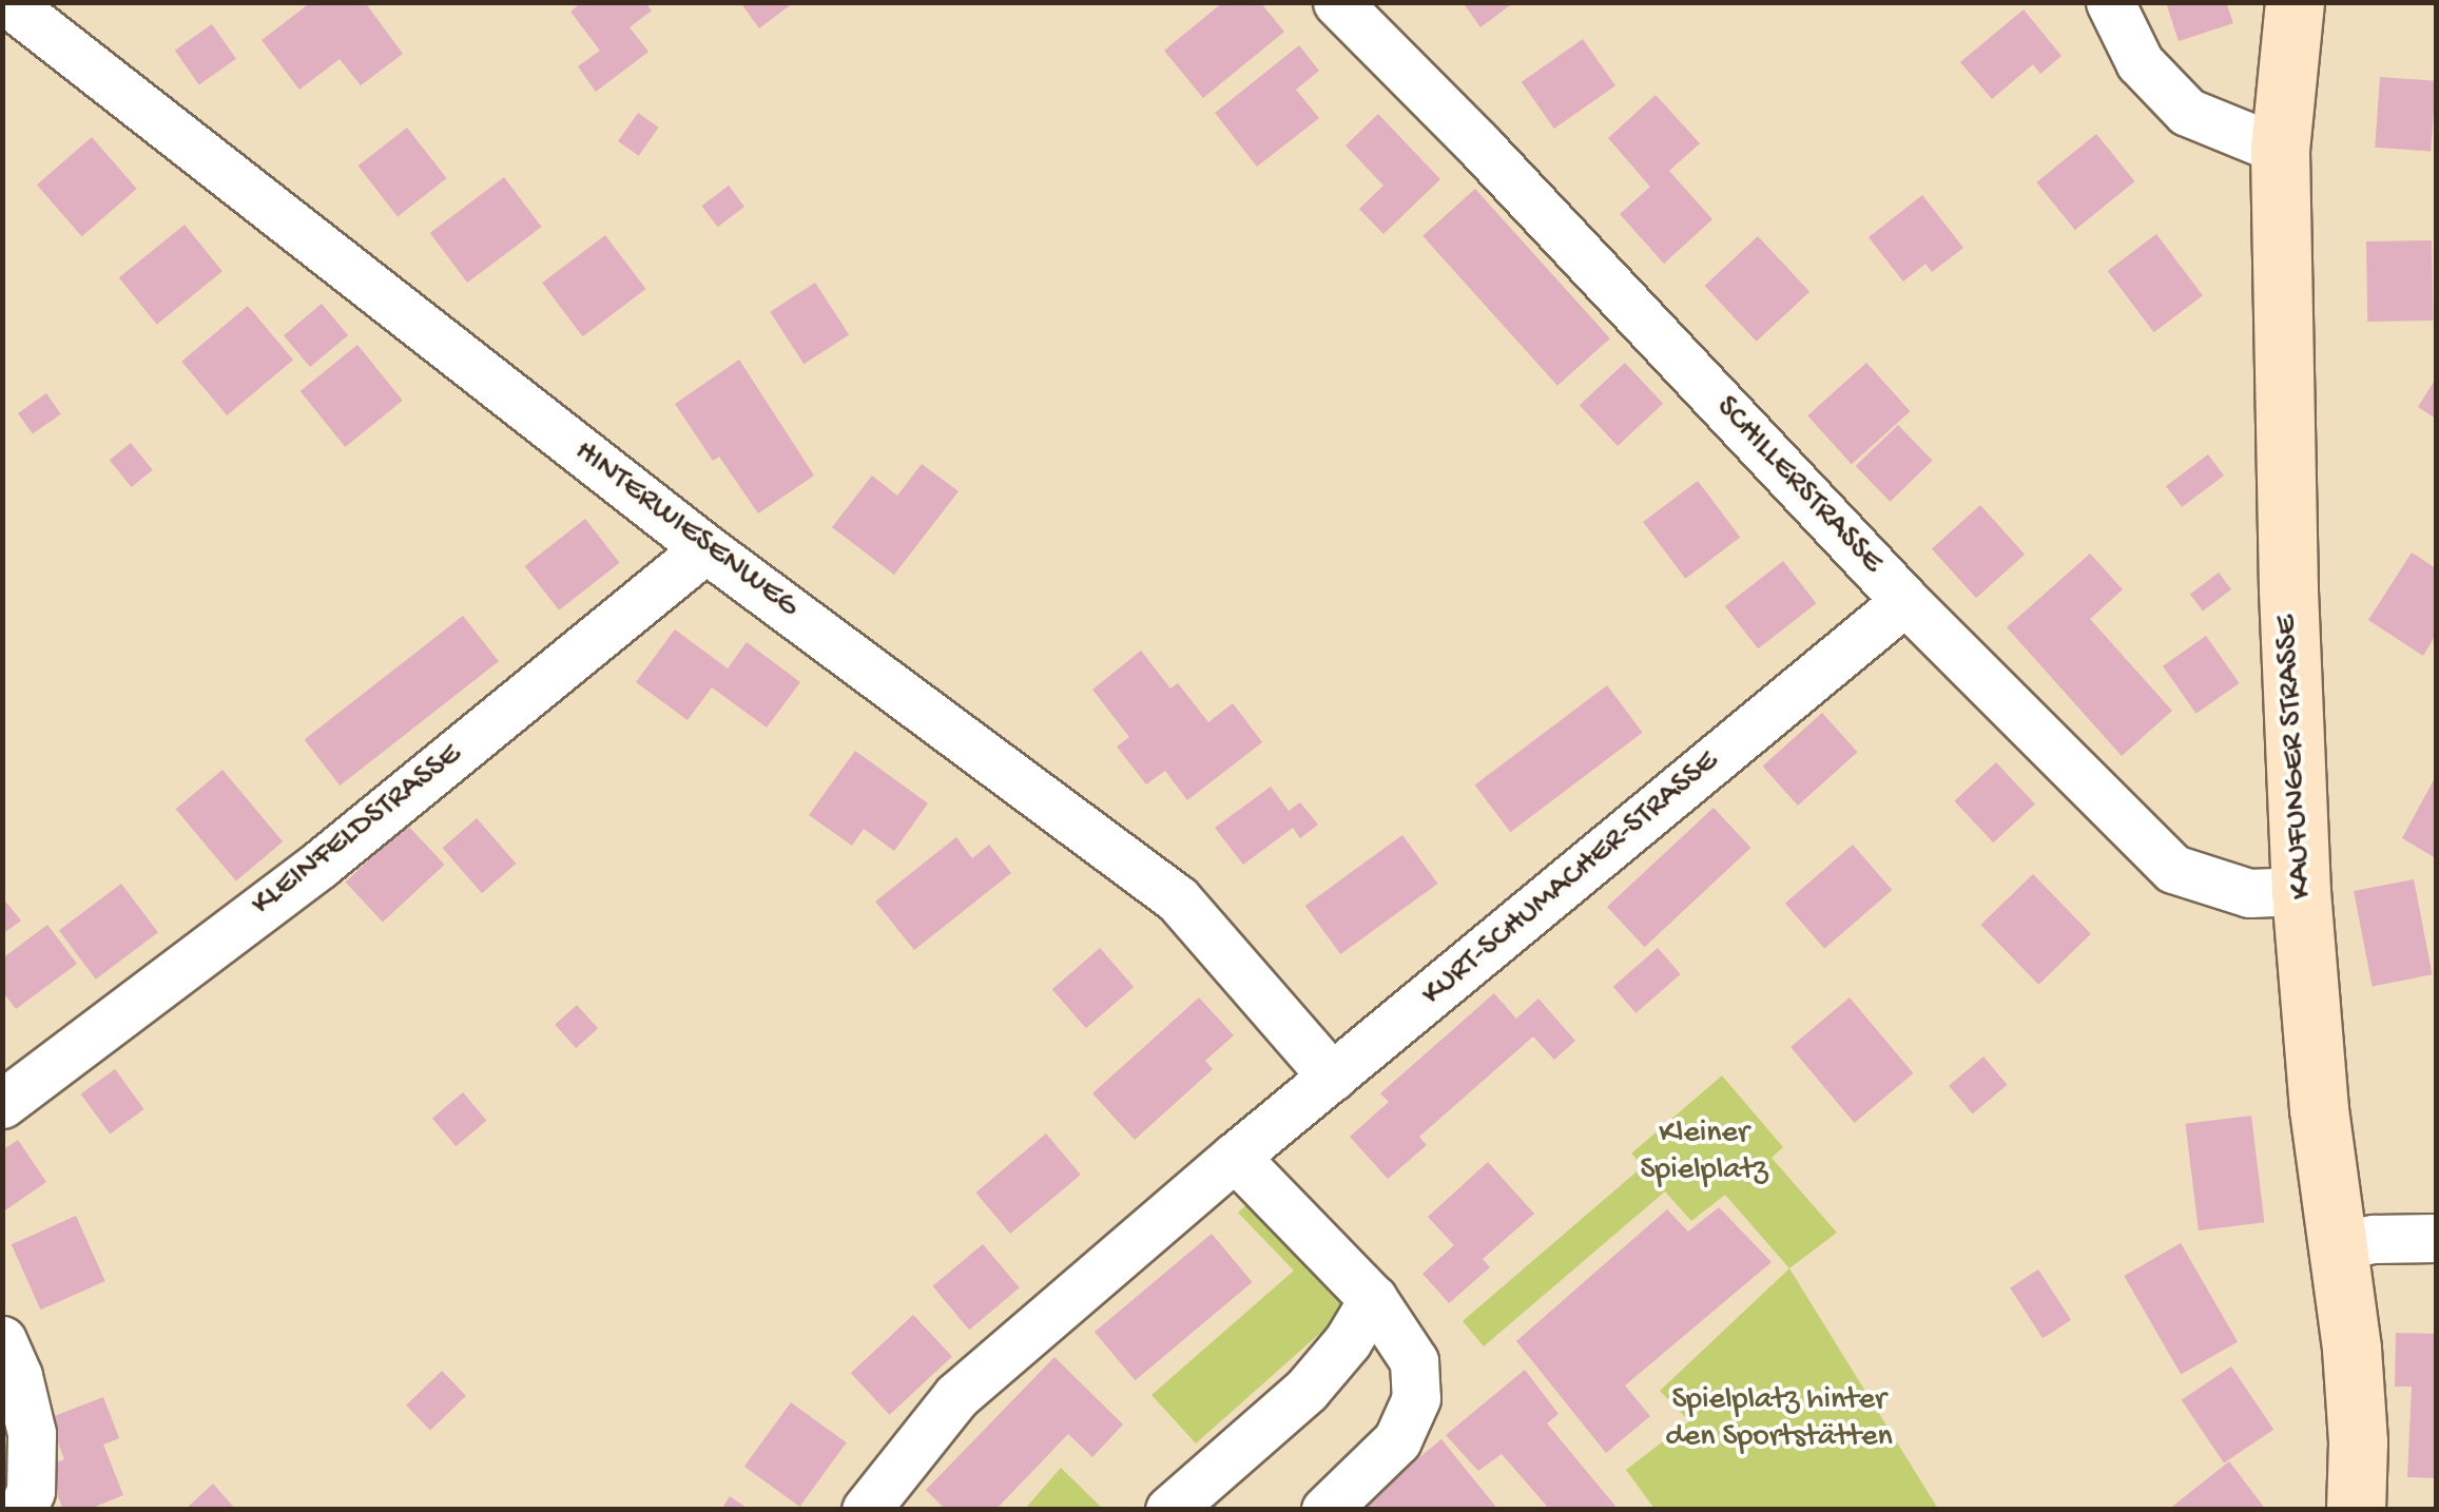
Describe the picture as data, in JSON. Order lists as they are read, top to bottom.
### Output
{
  "streets": {
    "main road": ["KAUFUNGER STRASSE"],
    "street": [
      "SCHILLERSTRASSE",
      "HINTERWIESENWEG",
      "KLEINFELDSTRASSE",
      "KURT-SCHUMACHER-STRASSE"
    ]
  },
  "crossings": [
    ["SCHILLERSTRASSE", "KAUFUNGER STRASSE"],
    ["SCHILLERSTRASSE", "KURT-SCHUMACHER-STRASSE"],
    ["HINTERWIESENWEG", "KLEINFELDSTRASSE"],
    ["HINTERWIESENWEG", "KURT-SCHUMACHER-STRASSE"]
  ],
  "parks": ["Kleiner Spielplatz", "Spielplatz hinter den Sportstätten"]
}
